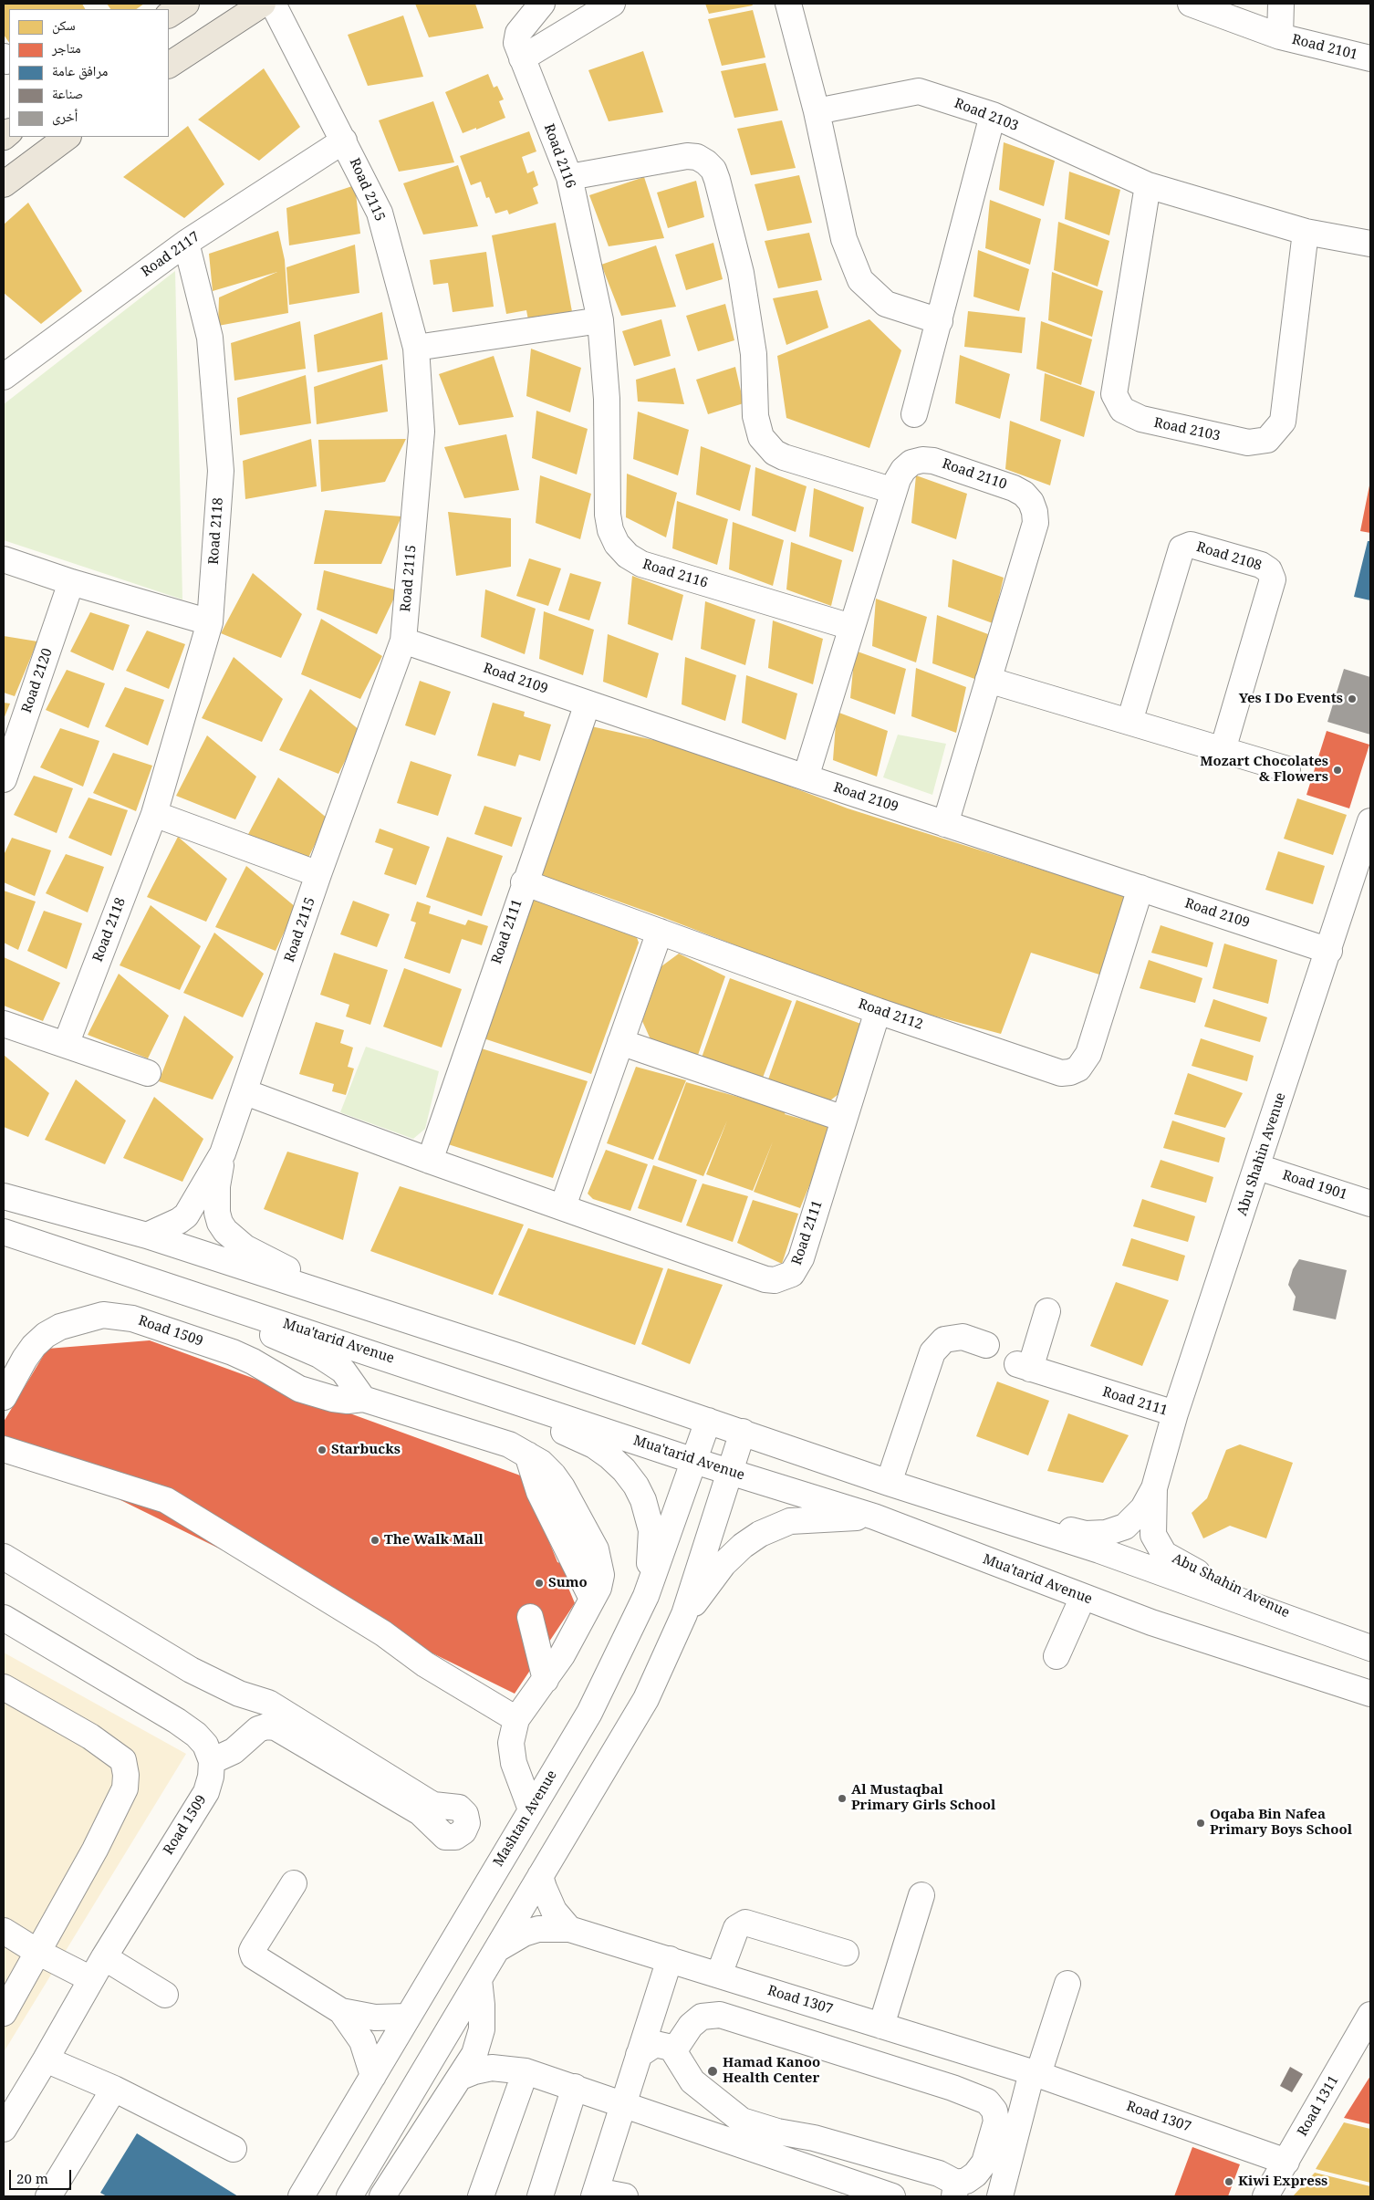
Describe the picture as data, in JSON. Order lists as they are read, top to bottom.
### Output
{
  "streets": {
    "street": [
      "Road 2101",
      "Road 2103",
      "Road 2116",
      "Road 2115",
      "Road 2117",
      "Road 2110",
      "Road 2118",
      "Road 2108",
      "Road 2109",
      "Road 2120",
      "Road 2111",
      "Road 2112",
      "Abu Shahin Avenue",
      "Road 1901",
      "Road 1509",
      "Mua'tarid Avenue",
      "Mashtan Avenue",
      "Road 1307",
      "Road 1311"
    ]
  },
  "crossings": [
    ["Road 2116", "Road 2110"],
    ["Road 2115", "Road 2117"],
    ["Road 2115", "Road 2109"],
    ["Road 2115", "Road 2111"],
    ["Road 2117", "Road 2118"],
    ["Road 2110", "Road 2109"],
    ["Road 2109", "Road 2111"],
    ["Road 2109", "Road 2112"],
    ["Road 2109", "Abu Shahin Avenue"],
    ["Road 2111", "Road 2112"],
    ["Road 2111", "Abu Shahin Avenue"],
    ["Abu Shahin Avenue", "Road 1901"],
    ["Mua'tarid Avenue", "Mashtan Avenue"],
    ["Road 1307", "Road 1311"]
  ],
  "places": [
    "Yes I Do Events",
    "Mozart Chocolates & Flowers",
    "Starbucks",
    "The Walk Mall",
    "Sumo",
    "Al Mustaqbal Primary Girls School",
    "Oqaba Bin Nafea Primary Boys School",
    "Hamad Kanoo Health Center",
    "Kiwi Express"
  ],
  "legend": [
    "سكن",
    "متاجر",
    "مرافق عامة",
    "صناعة",
    "أخرى"
  ],
  "scale_bar": "20 m"
}
